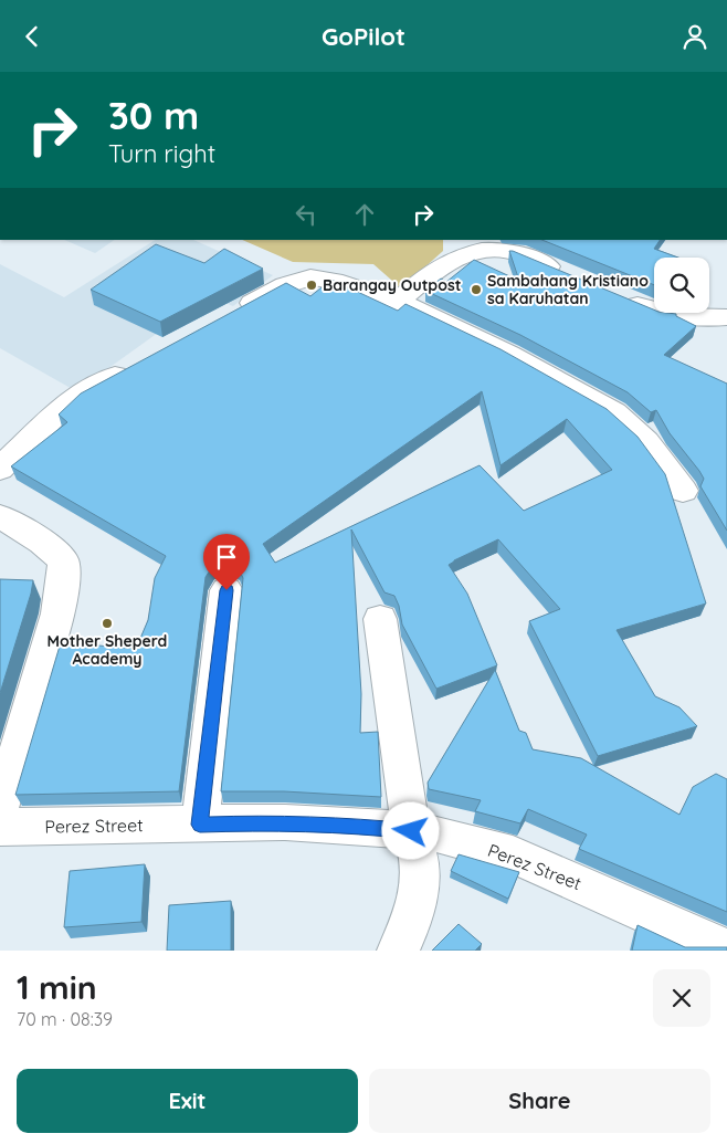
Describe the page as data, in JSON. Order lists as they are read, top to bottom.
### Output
{
  "streets": {
    "street": ["Perez Street"]
  },
  "places": ["Barangay Outpost", "Sambahang Kristiano sa Karuhatan", "Mother Sheperd Academy"],
  "page": {
    "header": "GoPilot",
    "turn": ["30 m", "Turn right"],
    "heading": ["1 min", "70 m · 08:39"],
    "buttons": ["Exit", "Share"]
  }
}
